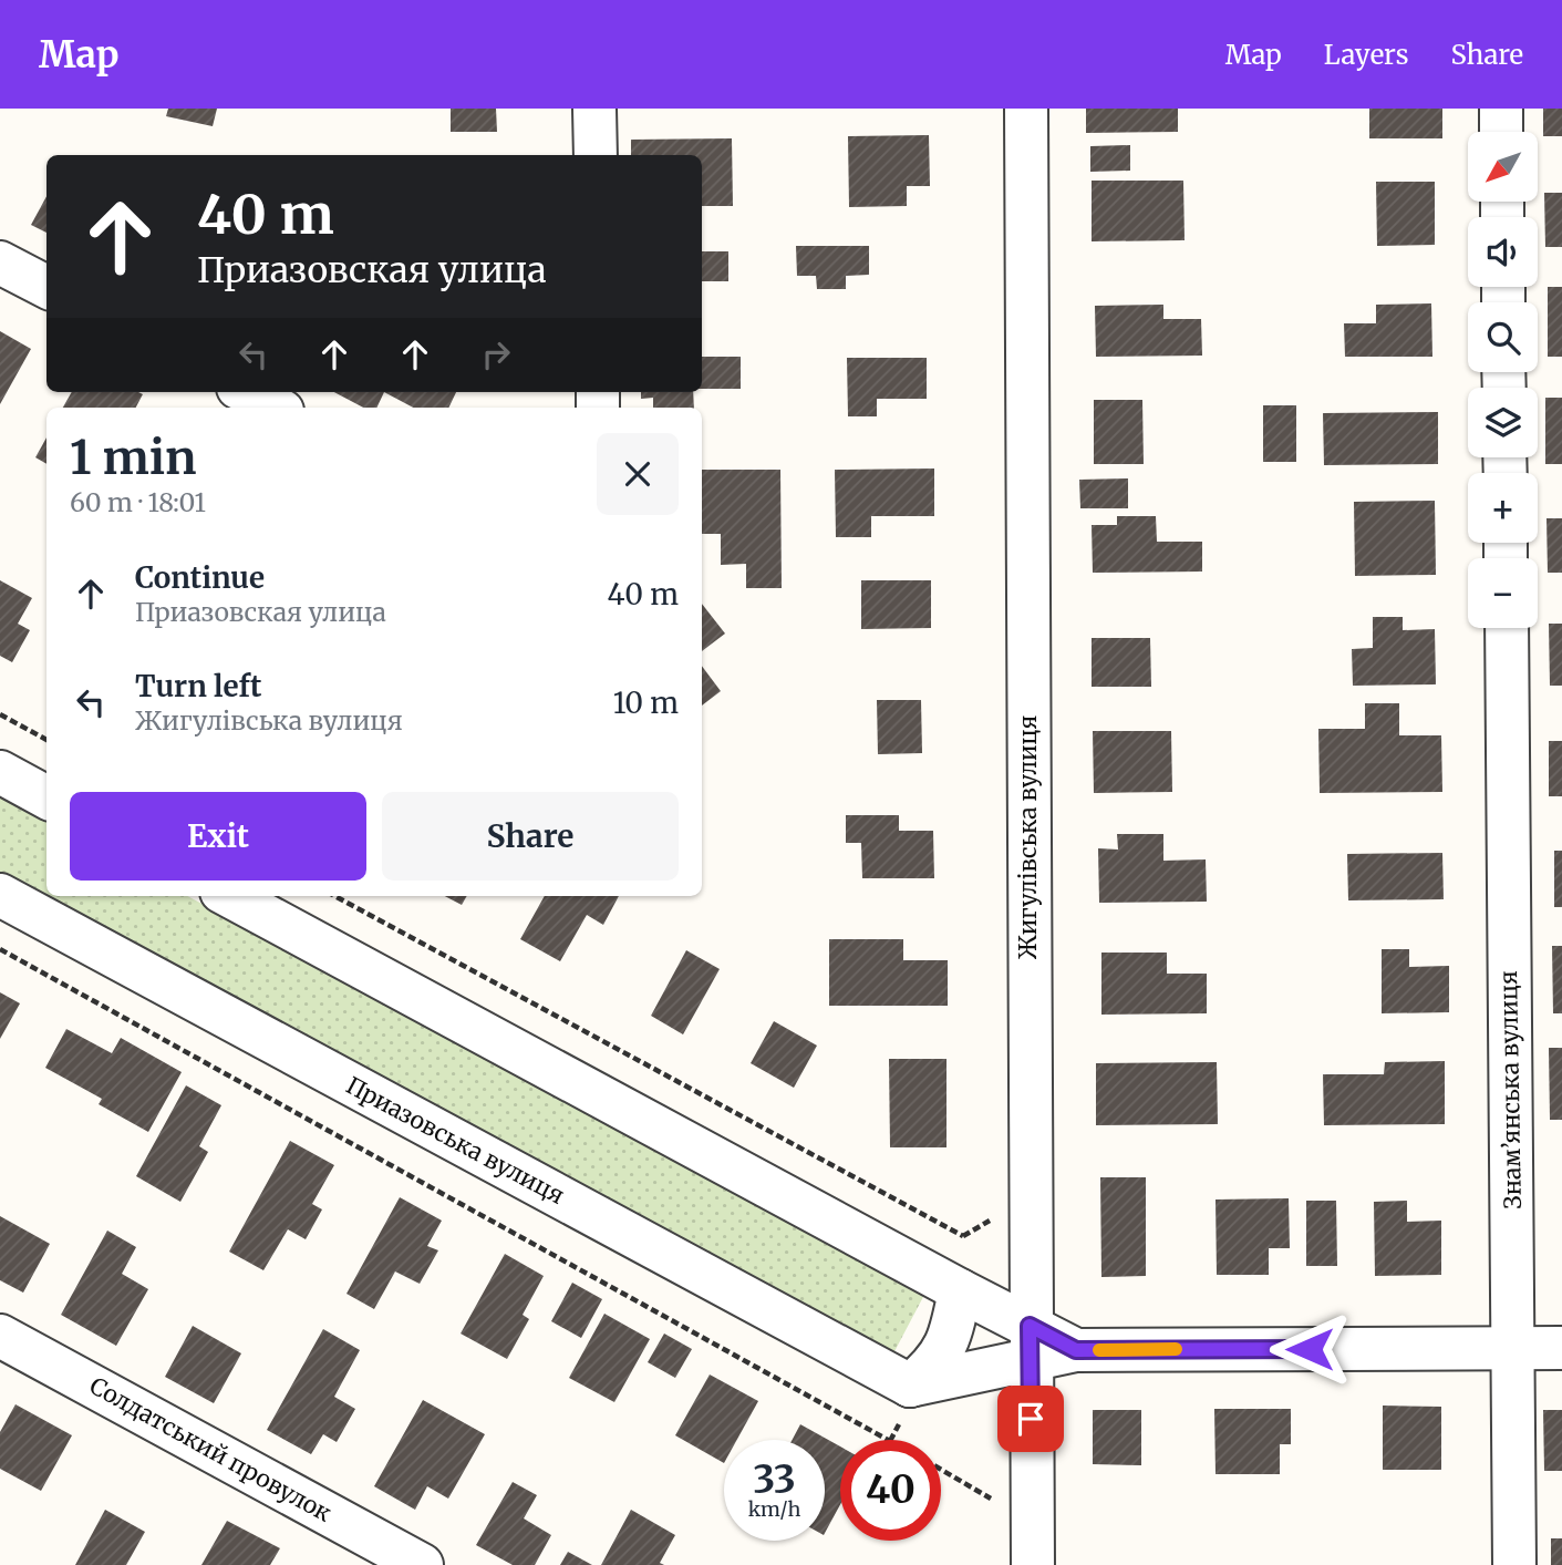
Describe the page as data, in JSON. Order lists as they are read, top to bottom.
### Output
{
  "streets": {
    "street": [
      "Жигулівська вулиця",
      "Знам’янська вулиця",
      "Приазовська вулиця",
      "Солдатський провулок"
    ]
  },
  "north": "bottom left",
  "page": {
    "header": "Map",
    "nav": ["Map", "Layers", "Share"],
    "map_buttons": ["+", "−"],
    "turn": ["40 m", "Приазовская улица"],
    "heading": ["1 min", "60 m · 18:01"],
    "list": [
      {
        "name": "Continue",
        "note": "Приазовская улица",
        "value": "40 m"
      },
      {
        "name": "Turn left",
        "note": "Жигулівська вулиця",
        "value": "10 m"
      }
    ],
    "buttons": ["Exit", "Share"],
    "speed": "33 km/h",
    "limit": "40"
  }
}
